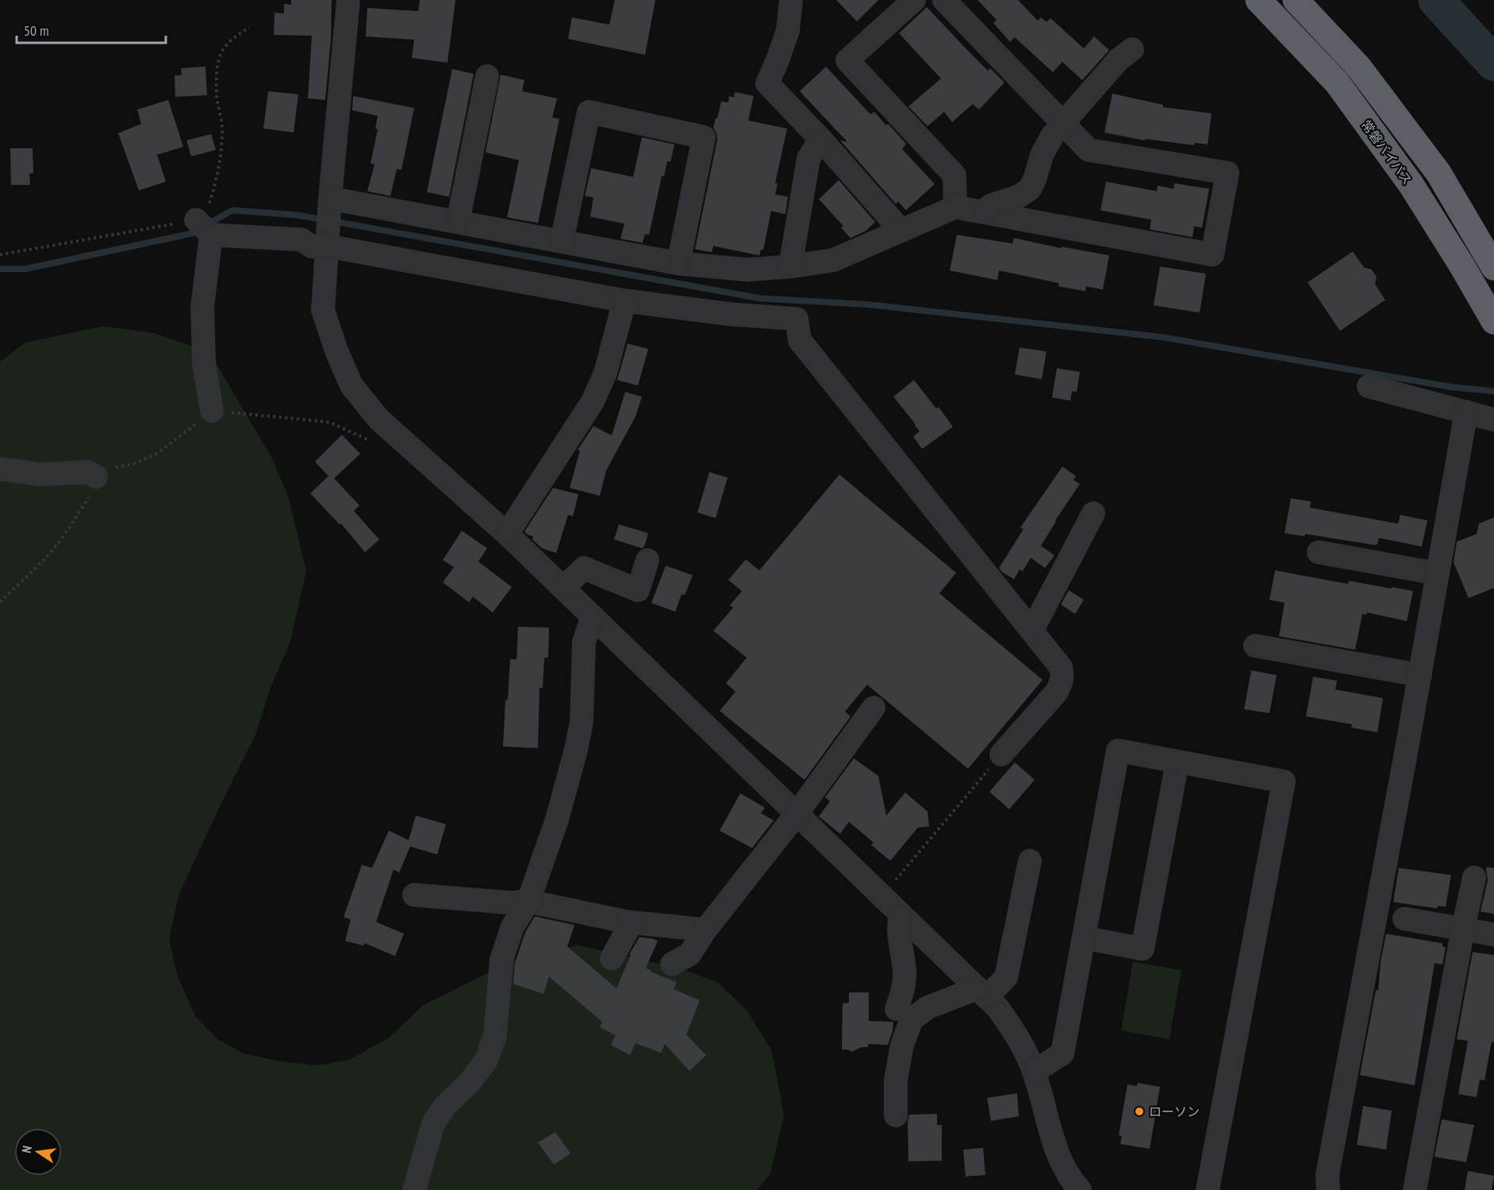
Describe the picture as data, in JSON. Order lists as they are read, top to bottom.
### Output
{
  "streets": {
    "highway": ["常磐バイパス"]
  },
  "places": ["ローソン"],
  "scale_bar": "50 m",
  "north": "left"
}
